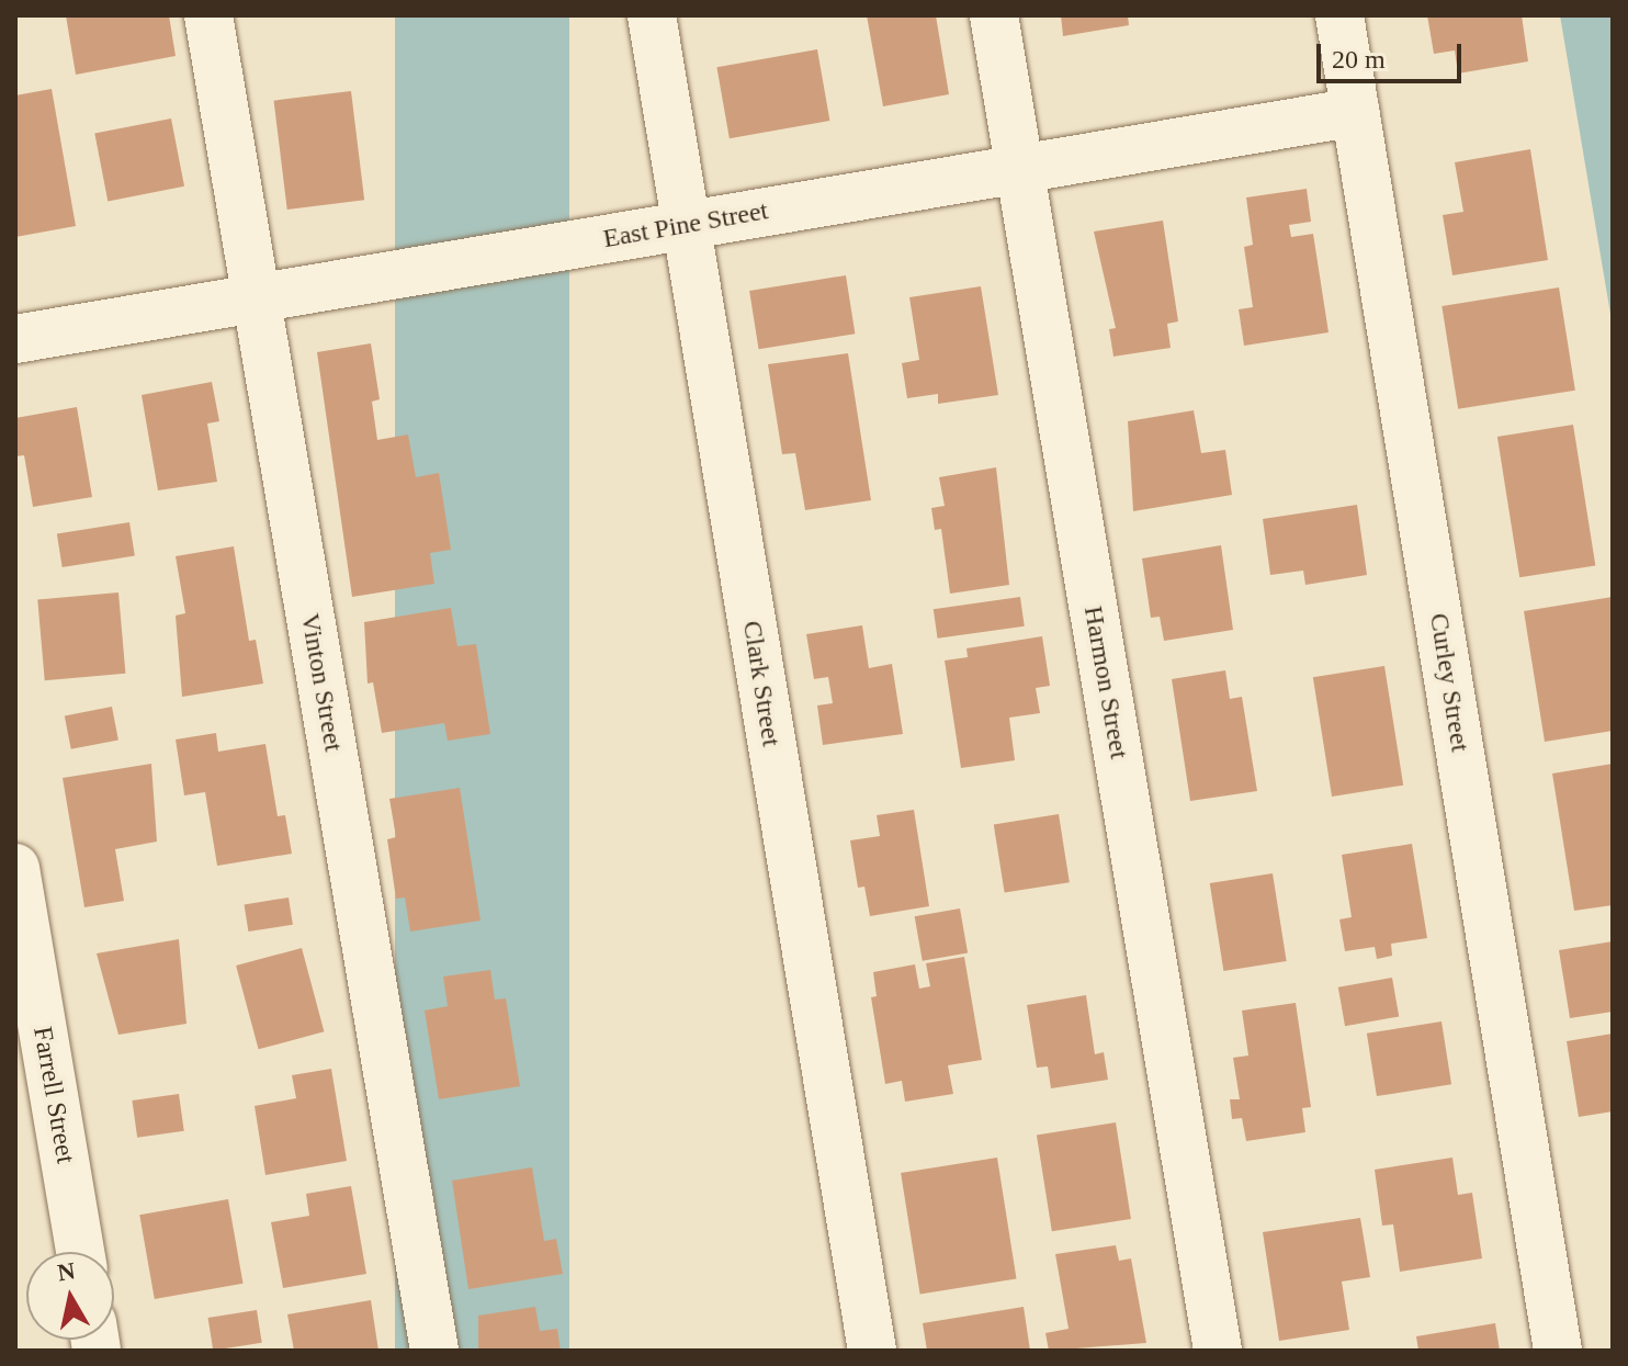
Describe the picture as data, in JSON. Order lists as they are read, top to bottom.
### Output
{
  "streets": {
    "street": [
      "East Pine Street",
      "Vinton Street",
      "Harmon Street",
      "Curley Street",
      "Clark Street",
      "Farrell Street"
    ]
  },
  "crossings": [
    ["East Pine Street", "Vinton Street"],
    ["East Pine Street", "Harmon Street"],
    ["East Pine Street", "Curley Street"],
    ["East Pine Street", "Clark Street"]
  ],
  "scale_bar": "20 m",
  "north": "top"
}
